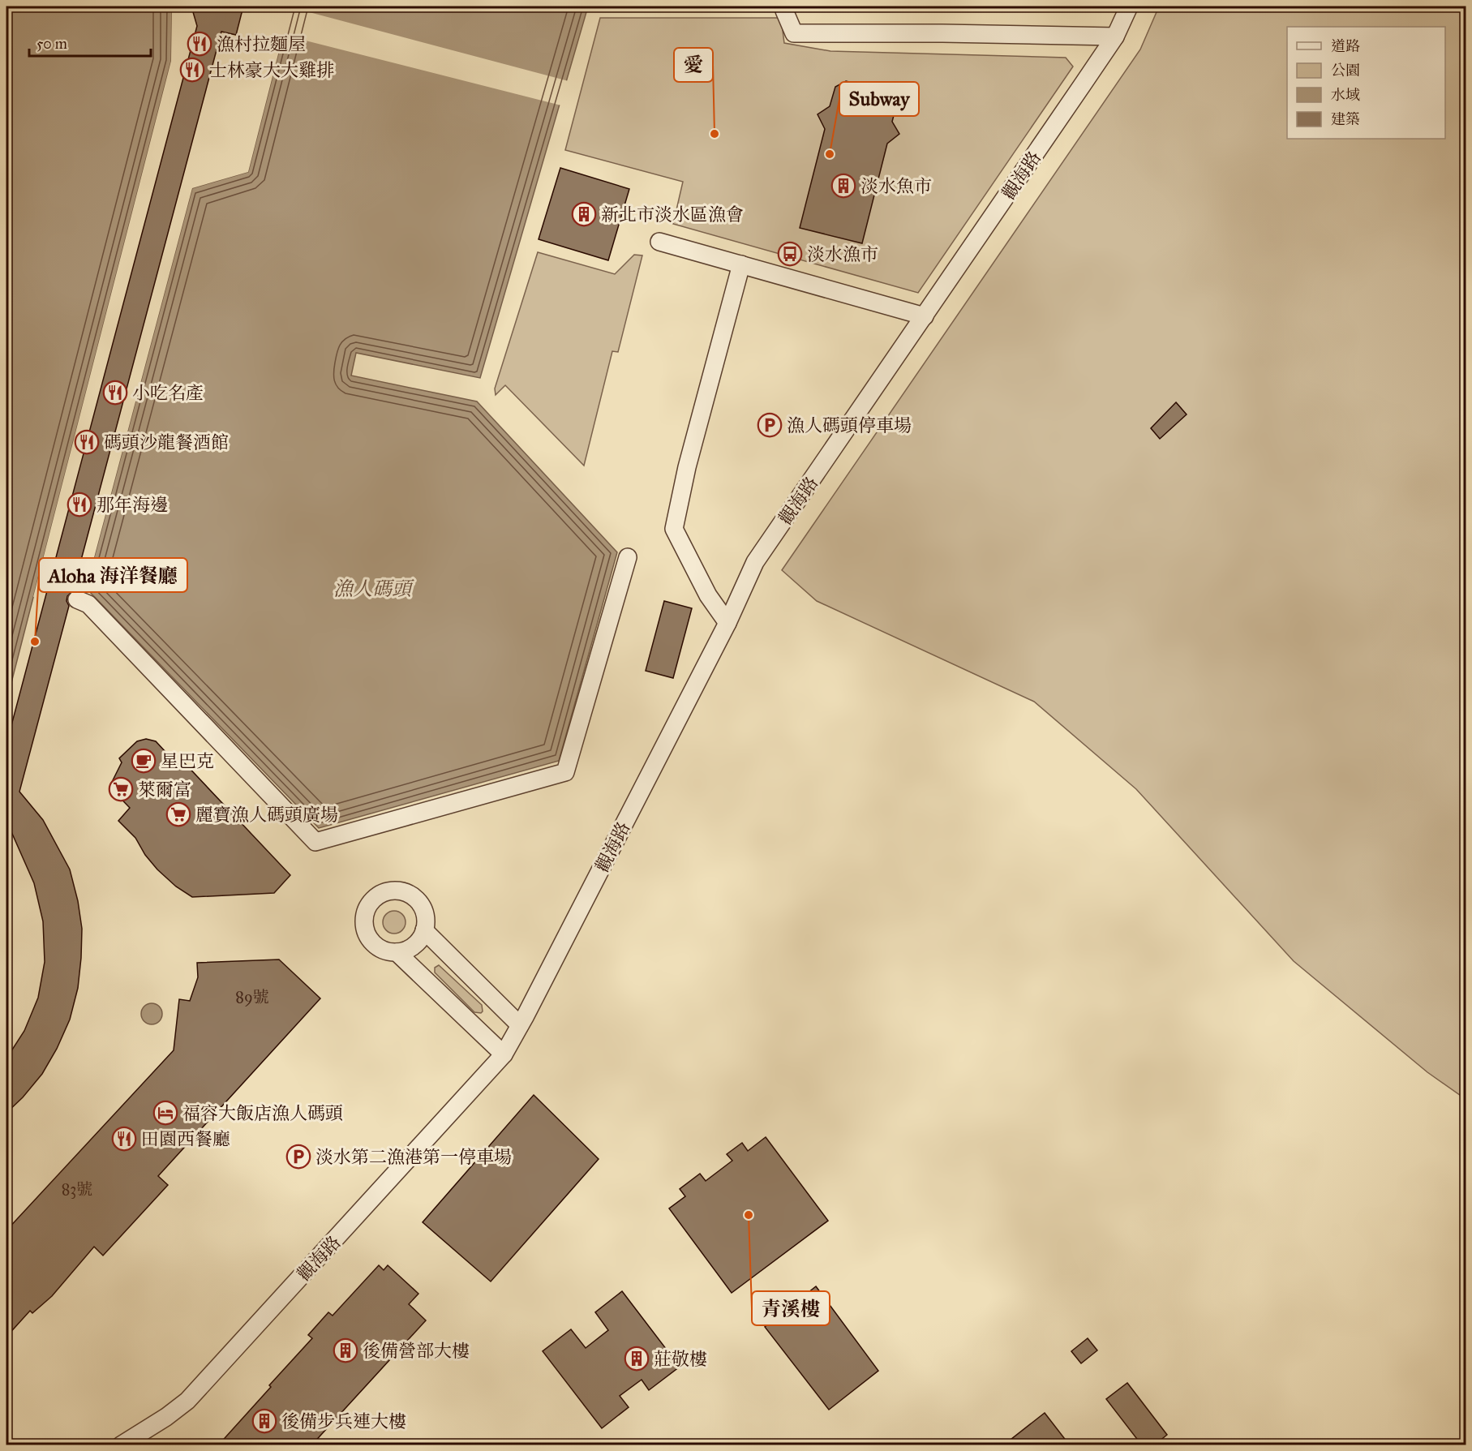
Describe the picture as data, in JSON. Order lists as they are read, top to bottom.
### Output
{
  "streets": {
    "street": ["觀海路"]
  },
  "water": ["漁人碼頭"],
  "places": {
    "restaurant": [
      "漁村拉麵屋",
      "士林豪大大雞排",
      "小吃名產",
      "碼頭沙龍餐酒館",
      "那年海邊",
      "田園西餐廳"
    ],
    "other": [
      "愛",
      "Subway",
      "Aloha 海洋餐廳",
      "青溪樓"
    ],
    "building": [
      "淡水魚市",
      "新北市淡水區漁會",
      "後備營部大樓",
      "莊敬樓",
      "後備步兵連大樓"
    ],
    "bus stop": ["淡水漁市"],
    "parking": ["漁人碼頭停車場", "淡水第二漁港第一停車場"],
    "cafe": ["星巴克"],
    "supermarket": ["萊爾富", "麗寶漁人碼頭廣場"],
    "hotel": ["福容大飯店漁人碼頭"]
  },
  "house_numbers": ["89號", "83號"],
  "legend": [
    "道路",
    "公園",
    "水域",
    "建築"
  ],
  "scale_bar": "50 m"
}
